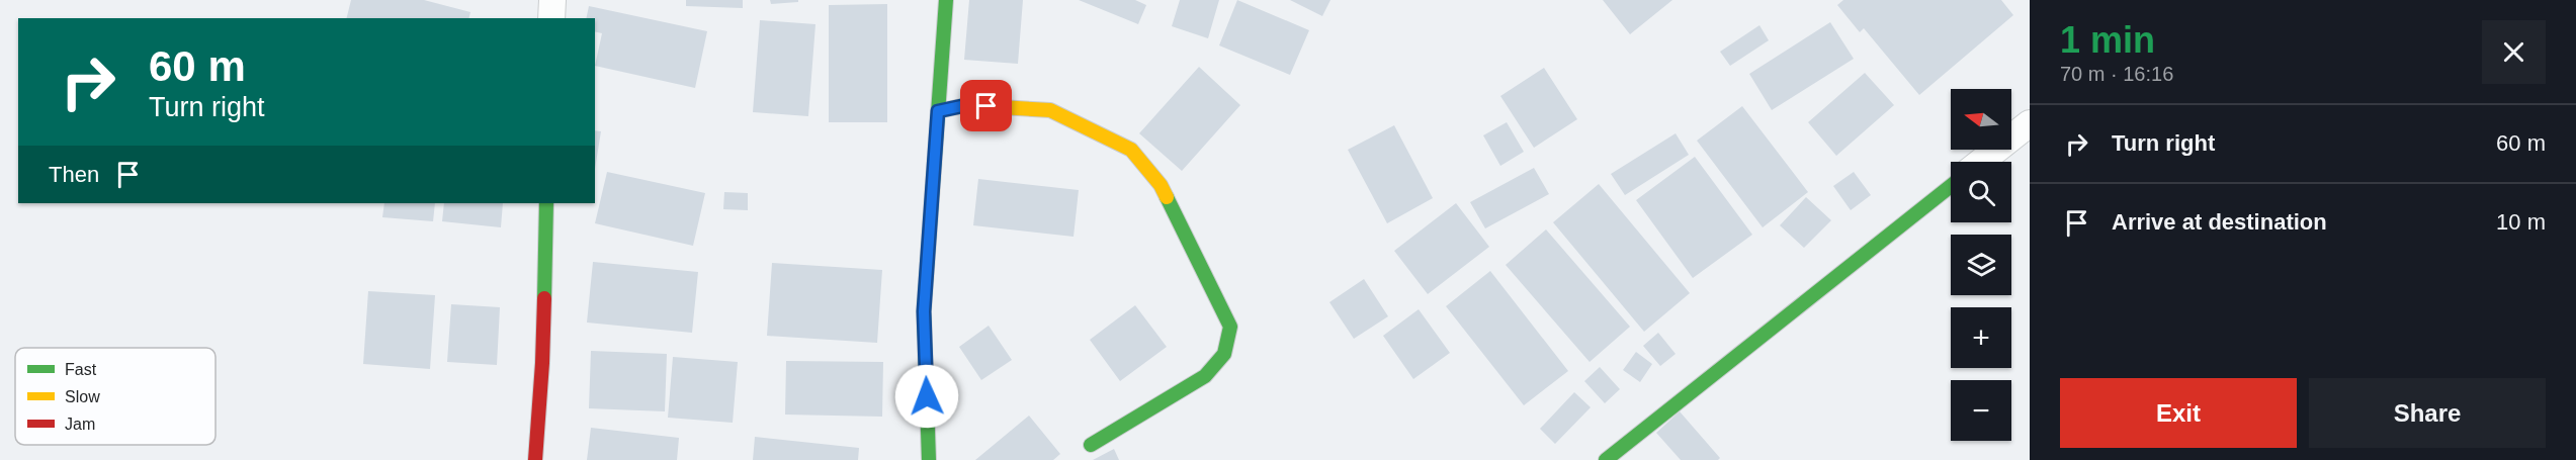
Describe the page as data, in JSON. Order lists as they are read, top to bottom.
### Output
{
  "legend": ["Fast", "Slow", "Jam"],
  "north": "left",
  "page": {
    "heading": ["1 min", "70 m · 16:16"],
    "turn": ["60 m", "Turn right"],
    "map_buttons": ["+", "−"],
    "list": [
      {
        "name": "Turn right",
        "value": "60 m"
      },
      {
        "name": "Arrive at destination",
        "value": "10 m"
      }
    ],
    "then": "Then",
    "buttons": ["Exit", "Share"]
  }
}
